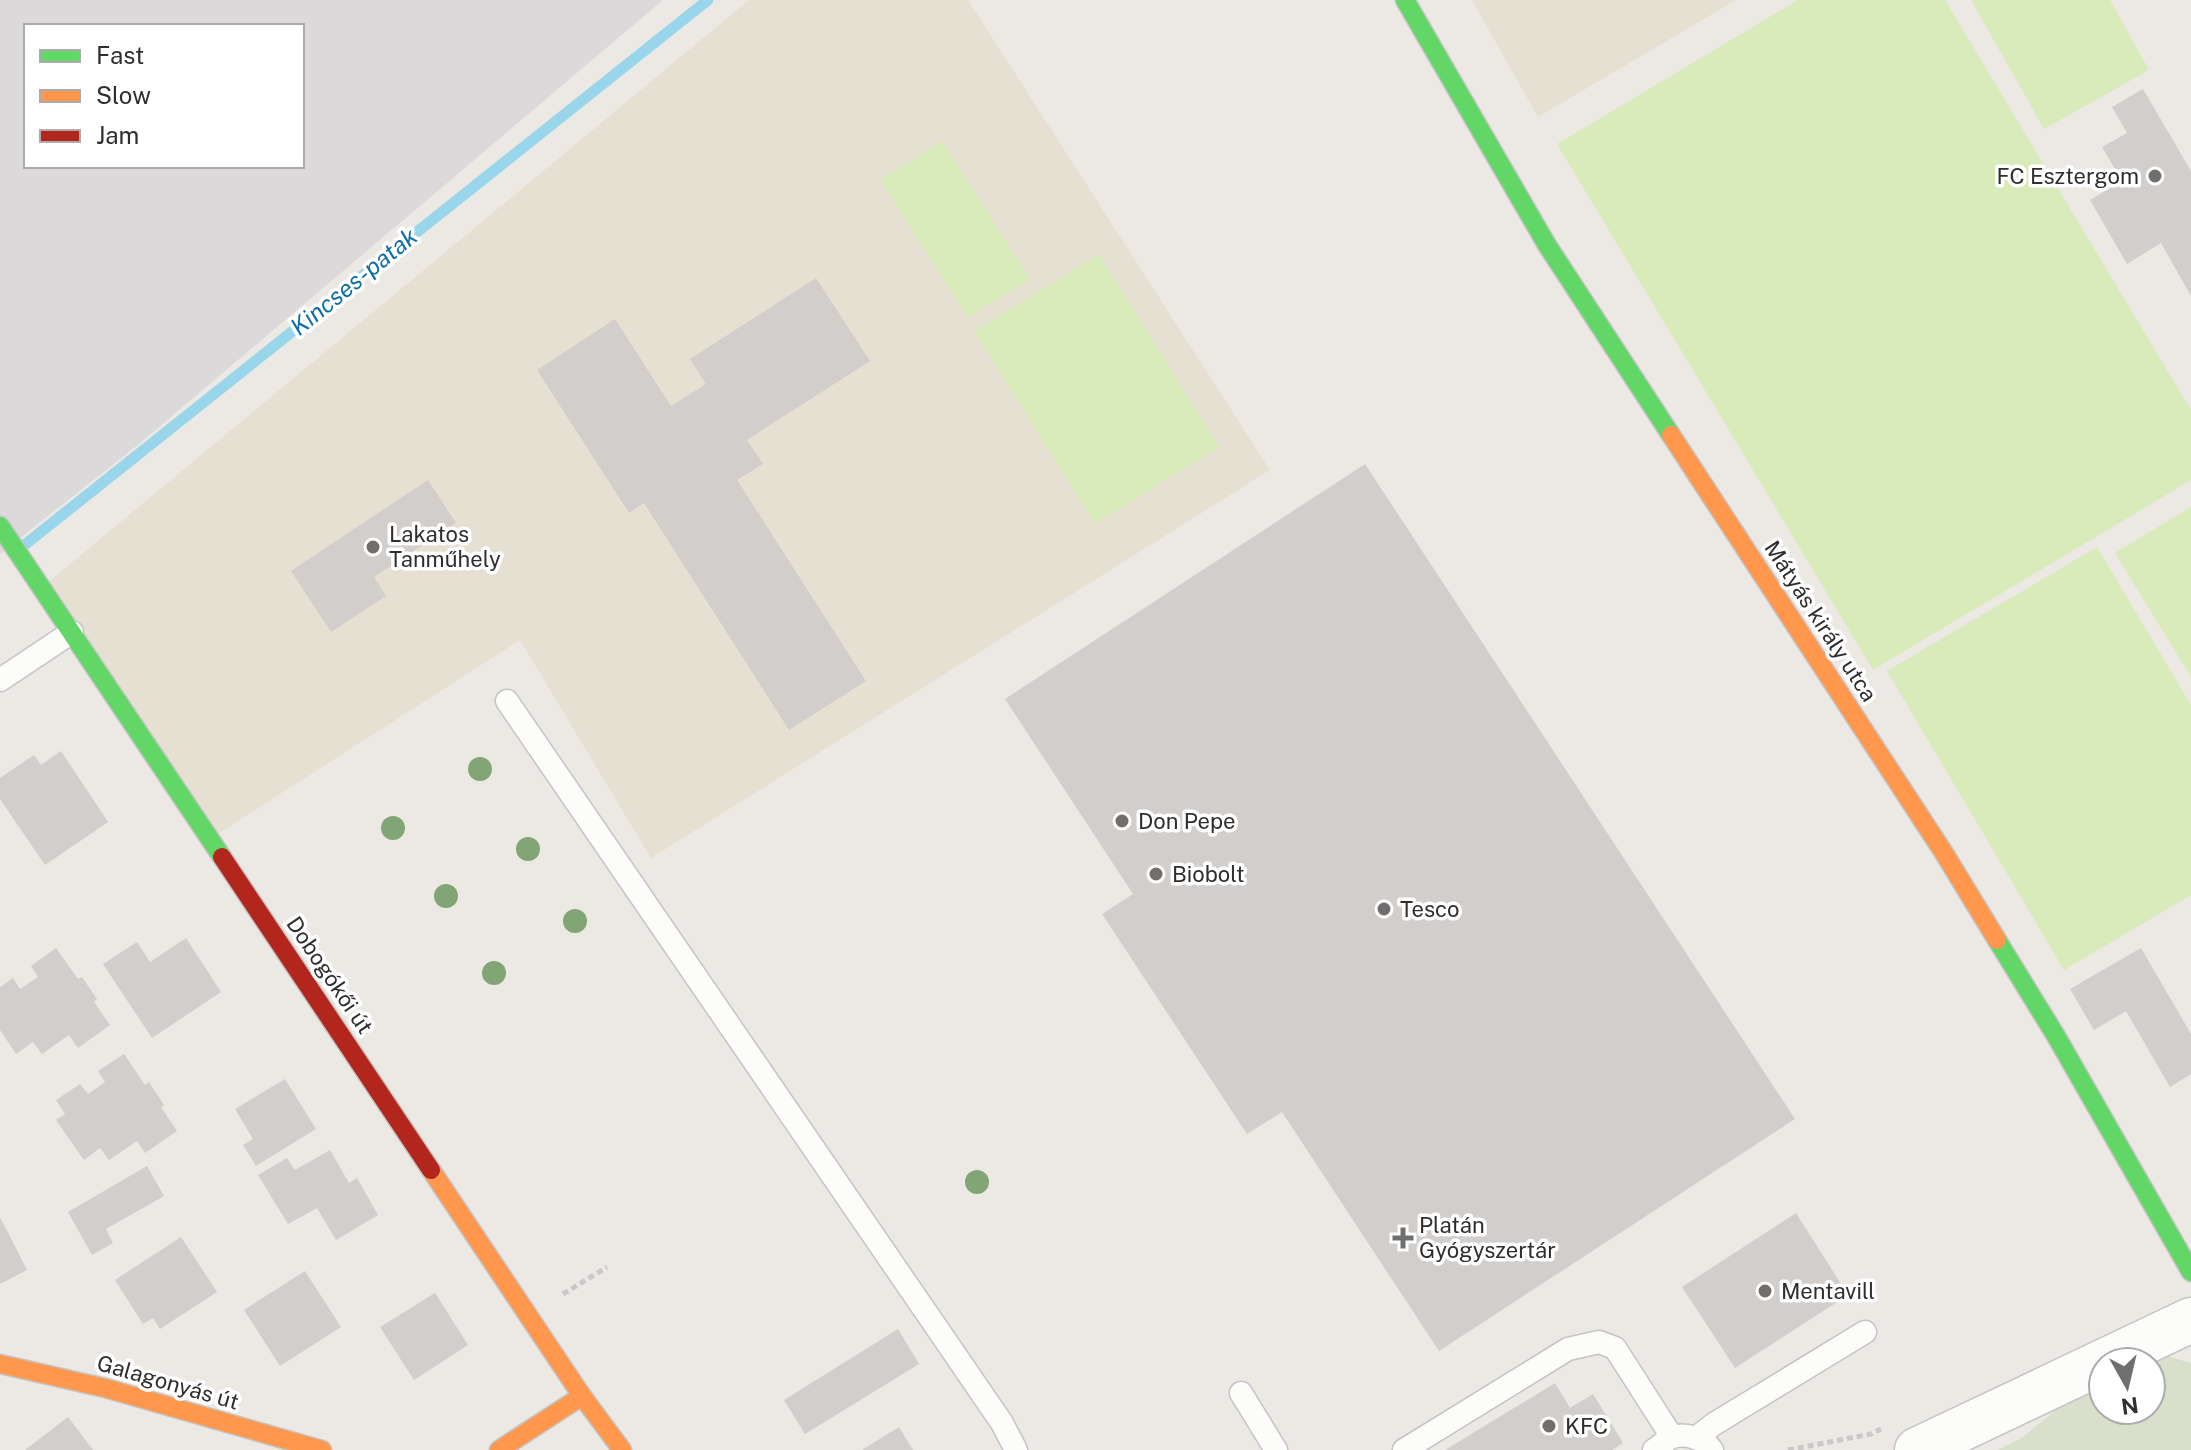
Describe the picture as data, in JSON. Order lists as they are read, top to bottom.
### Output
{
  "streets": {
    "street": ["Mátyás király utca", "Dobogókői út", "Galagonyás út"]
  },
  "water": ["Kincses-patak"],
  "places": {
    "other": [
      "FC Esztergom",
      "Lakatos Tanműhely",
      "Don Pepe",
      "Biobolt",
      "Tesco",
      "Mentavill",
      "KFC"
    ],
    "health": ["Platán Gyógyszertár"]
  },
  "legend": ["Fast", "Slow", "Jam"],
  "north": "bottom"
}
